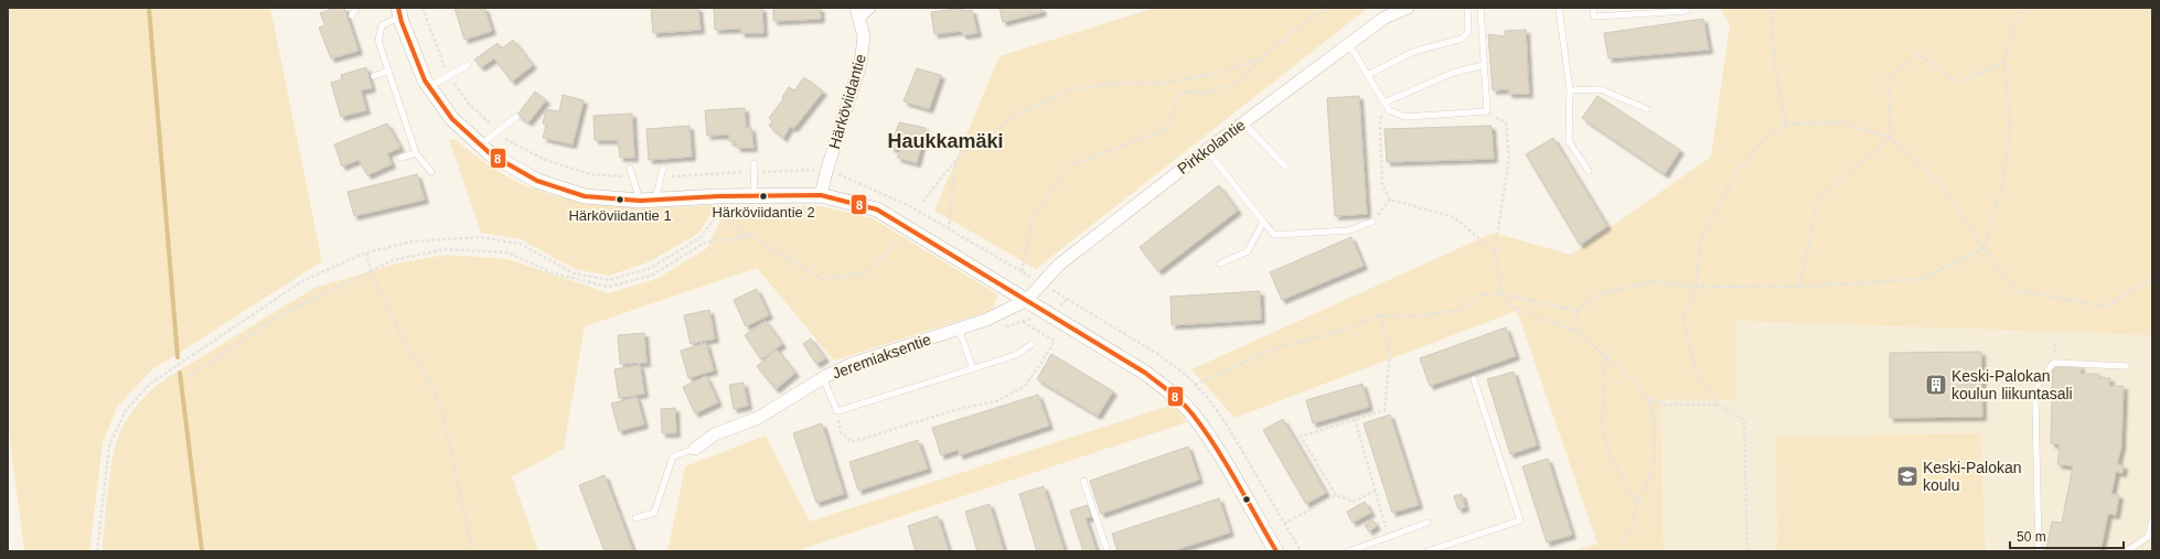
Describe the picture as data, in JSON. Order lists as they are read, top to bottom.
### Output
{
  "streets": {
    "street": ["Härköviidantie", "Pirkkolantie", "Jeremiaksentie"]
  },
  "crossings": [
    ["Pirkkolantie", "Jeremiaksentie"]
  ],
  "districts": ["Haukkamäki"],
  "places": {
    "other": ["Härköviidantie 2", "Härköviidantie 1"],
    "building": ["Keski-Palokan koulun liikuntasali"],
    "school or university": ["Keski-Palokan koulu"]
  },
  "lines": ["transit line 8"],
  "scale_bar": "50 m"
}
